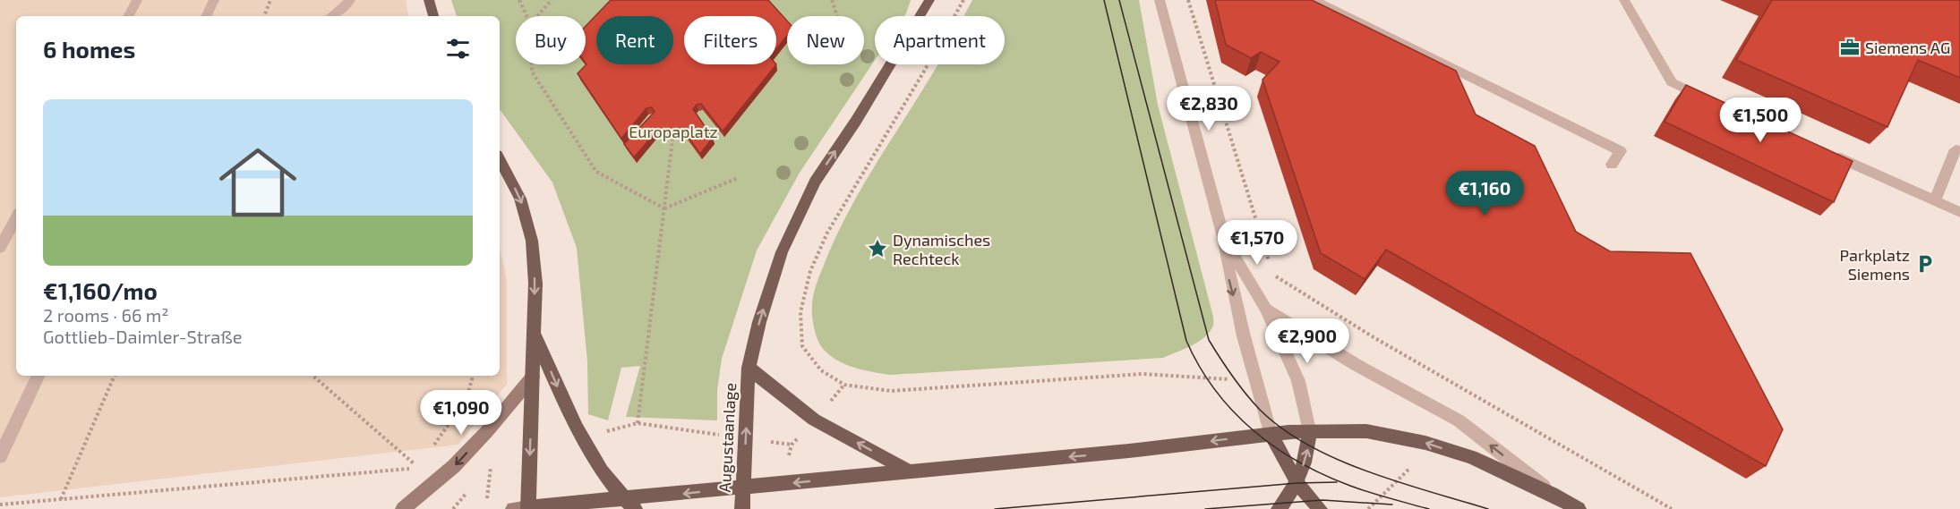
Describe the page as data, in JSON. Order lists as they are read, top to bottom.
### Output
{
  "streets": {
    "main road": ["Augustaanlage"]
  },
  "one_way": ["Augustaanlage"],
  "parks": ["Europaplatz"],
  "places": {
    "office": ["Siemens AG"],
    "place": ["Dynamisches Rechteck"],
    "parking": ["Parkplatz Siemens"]
  },
  "page": {
    "chip": [
      "Buy",
      "Rent",
      "Filters",
      "New",
      "Apartment"
    ],
    "heading": "6 homes",
    "list": [
      {
        "name": "€1,160/mo",
        "note": "2 rooms · 66 m² · Gottlieb-Daimler-Straße"
      }
    ],
    "price": [
      "€2,830",
      "€1,500",
      "€1,160",
      "€1,570",
      "€2,900",
      "€1,090"
    ]
  }
}
